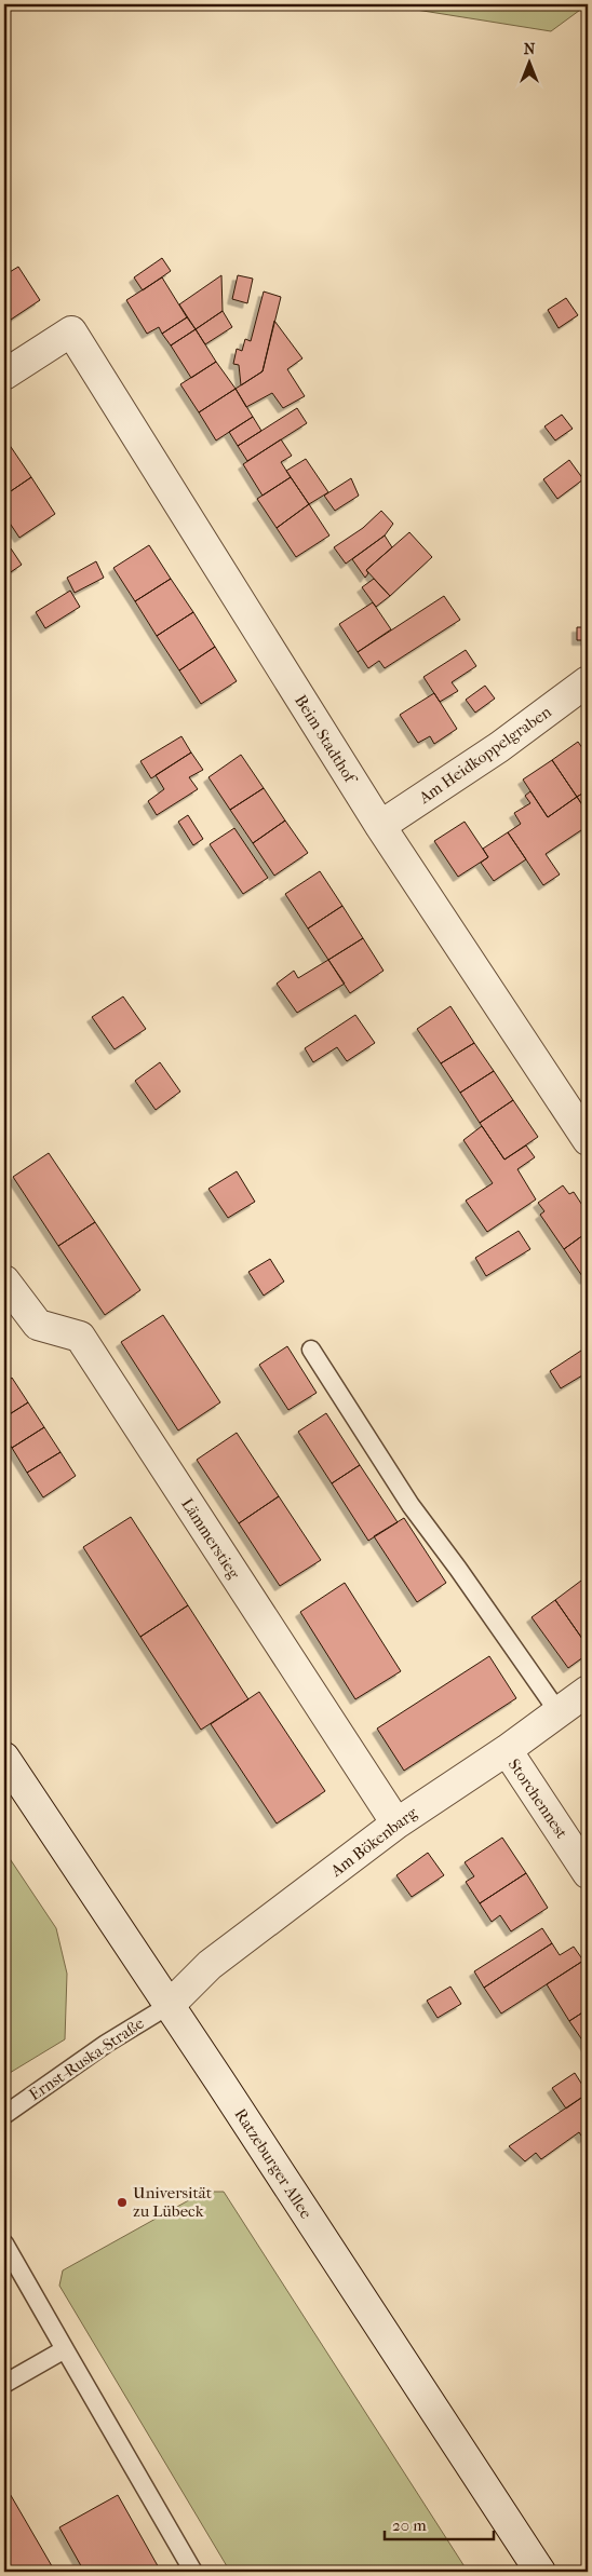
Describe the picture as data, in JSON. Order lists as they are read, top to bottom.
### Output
{
  "streets": {
    "street": [
      "Beim Stadthof",
      "Am Heidkoppelgraben",
      "Lämmerstieg",
      "Storchennest",
      "Am Bökenbarg",
      "Ratzeburger Allee"
    ],
    "lane": ["Ernst-Ruska-Straße"]
  },
  "crossings": [
    ["Beim Stadthof", "Am Heidkoppelgraben"],
    ["Lämmerstieg", "Am Bökenbarg"],
    ["Storchennest", "Am Bökenbarg"],
    ["Am Bökenbarg", "Ernst-Ruska-Straße"],
    ["Am Bökenbarg", "Ratzeburger Allee"],
    ["Ernst-Ruska-Straße", "Ratzeburger Allee"]
  ],
  "places": ["Universität zu Lübeck"],
  "scale_bar": "20 m",
  "north": "top"
}
